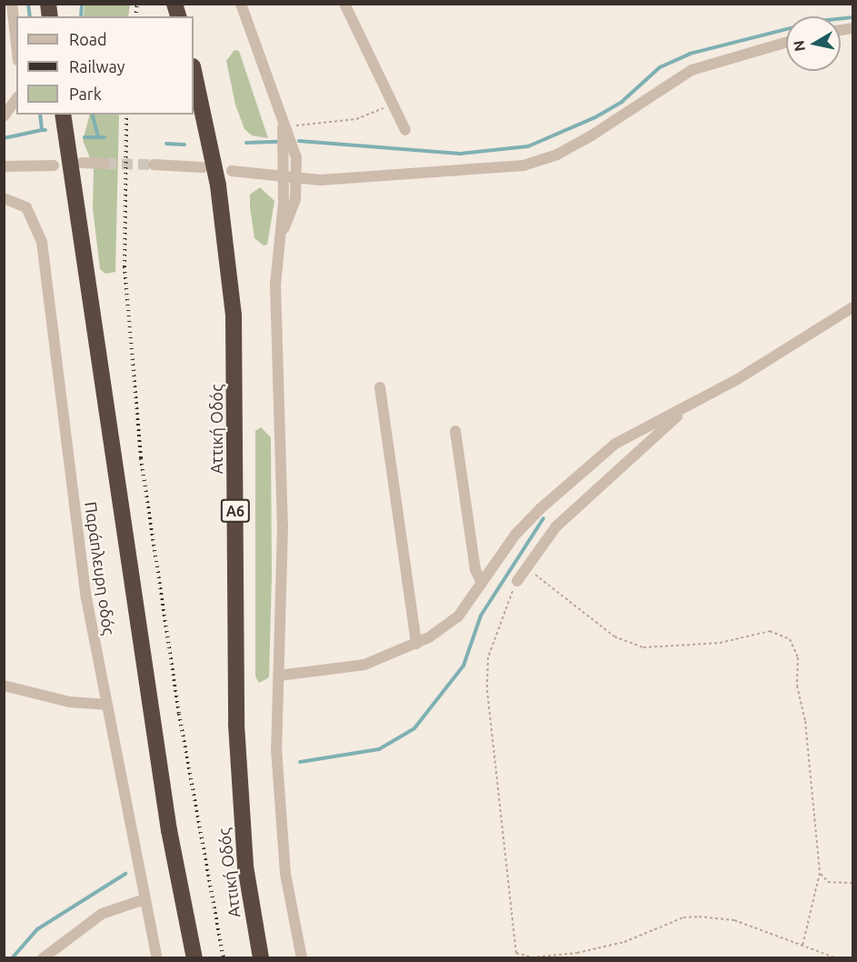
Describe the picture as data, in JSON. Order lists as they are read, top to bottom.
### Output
{
  "streets": {
    "highway": ["Αττική Οδός", "Α6"],
    "street": ["Παράπλευρη οδός"]
  },
  "legend": ["Road", "Railway", "Park"],
  "north": "left"
}
